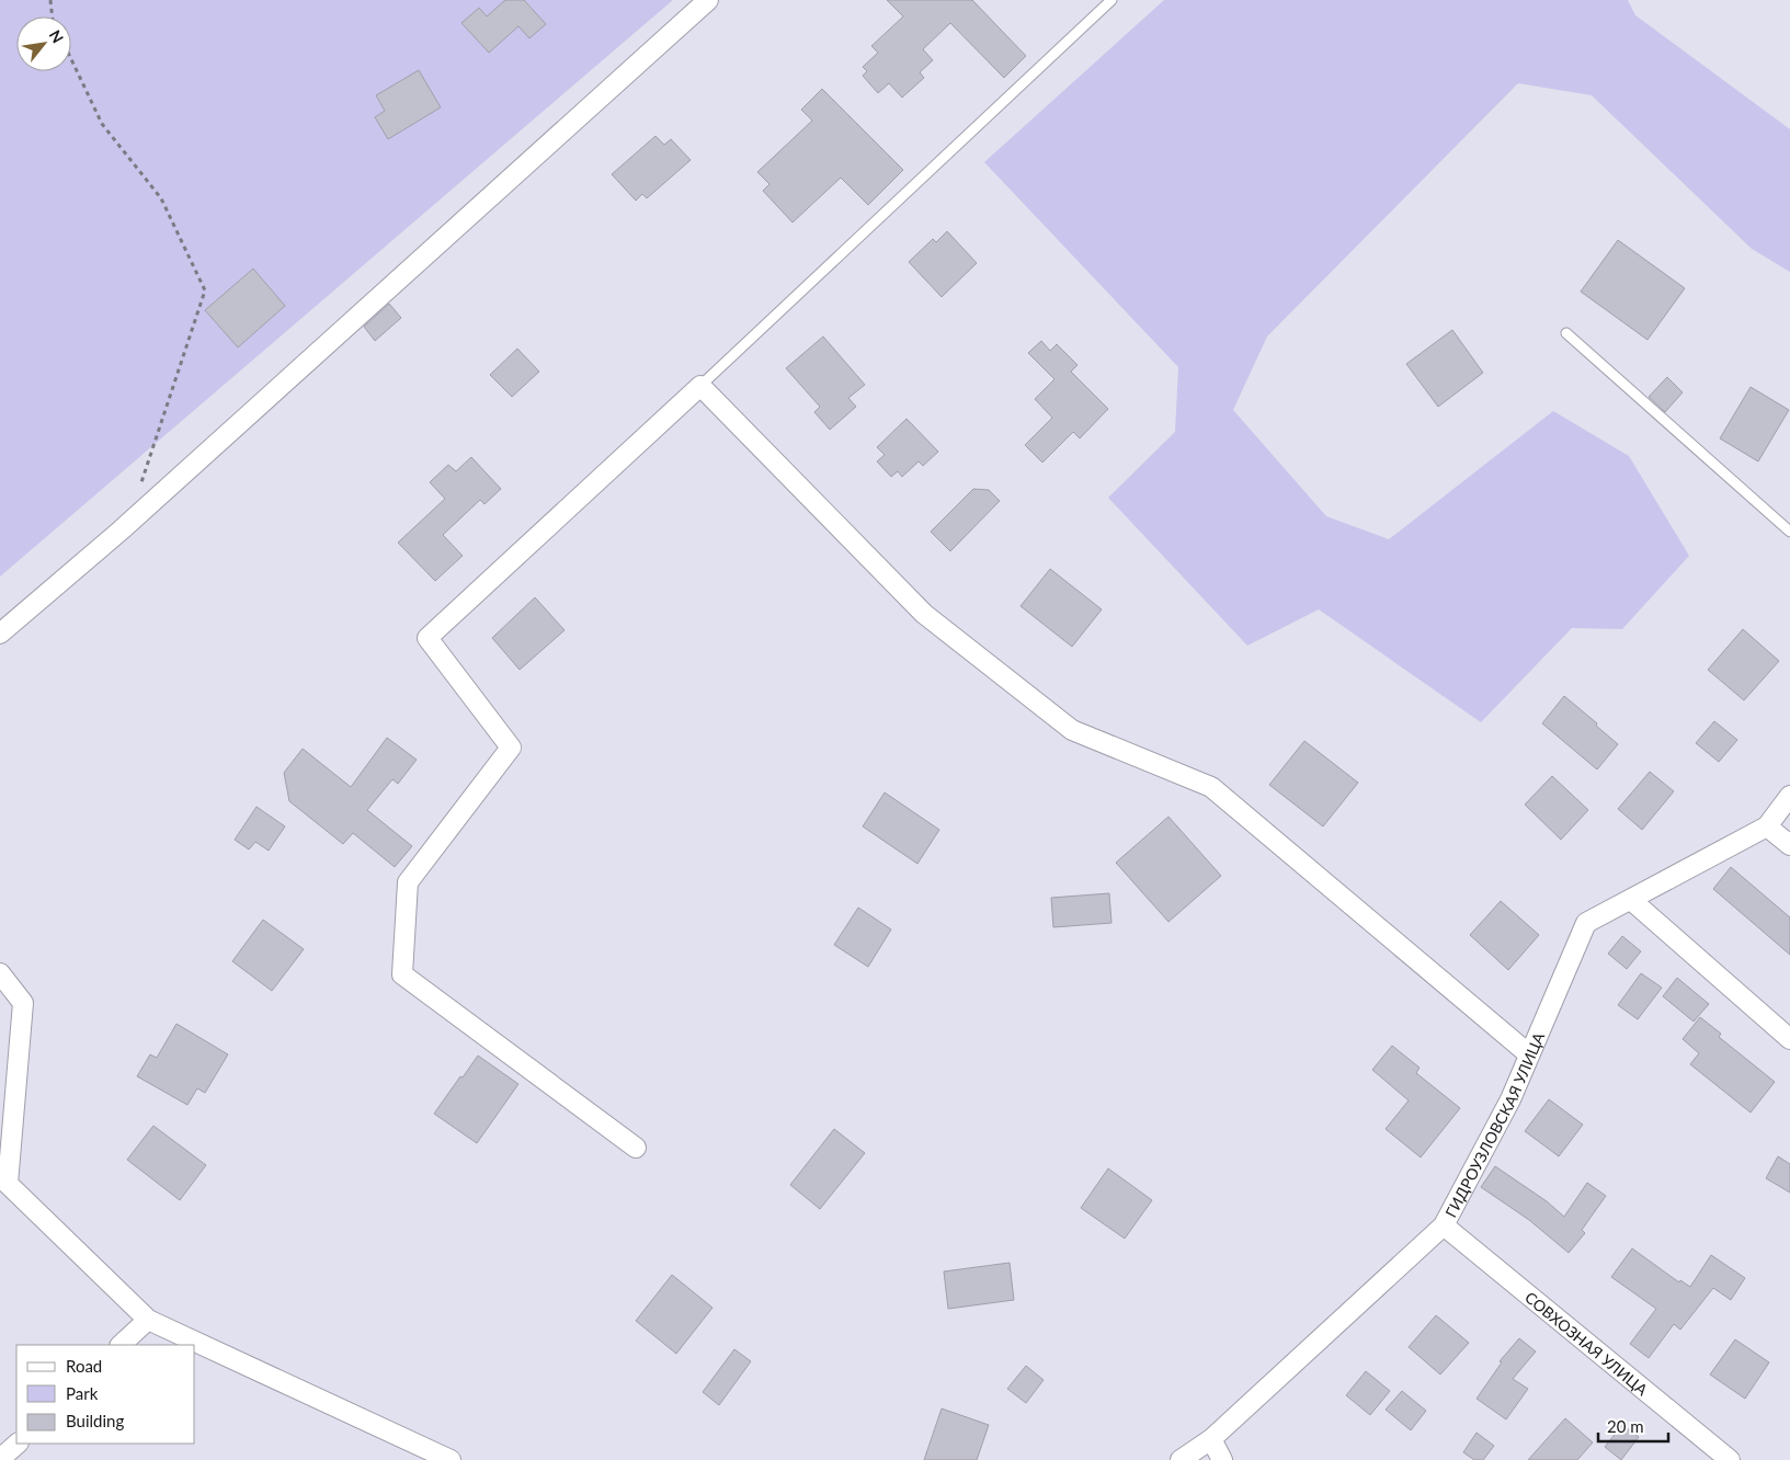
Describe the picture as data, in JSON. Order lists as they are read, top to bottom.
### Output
{
  "streets": {
    "street": ["ГИДРОУЗЛОВСКАЯ УЛИЦА", "СОВХОЗНАЯ УЛИЦА"]
  },
  "crossings": [
    ["ГИДРОУЗЛОВСКАЯ УЛИЦА", "СОВХОЗНАЯ УЛИЦА"]
  ],
  "legend": ["Road", "Park", "Building"],
  "scale_bar": "20 m",
  "north": "top right"
}
